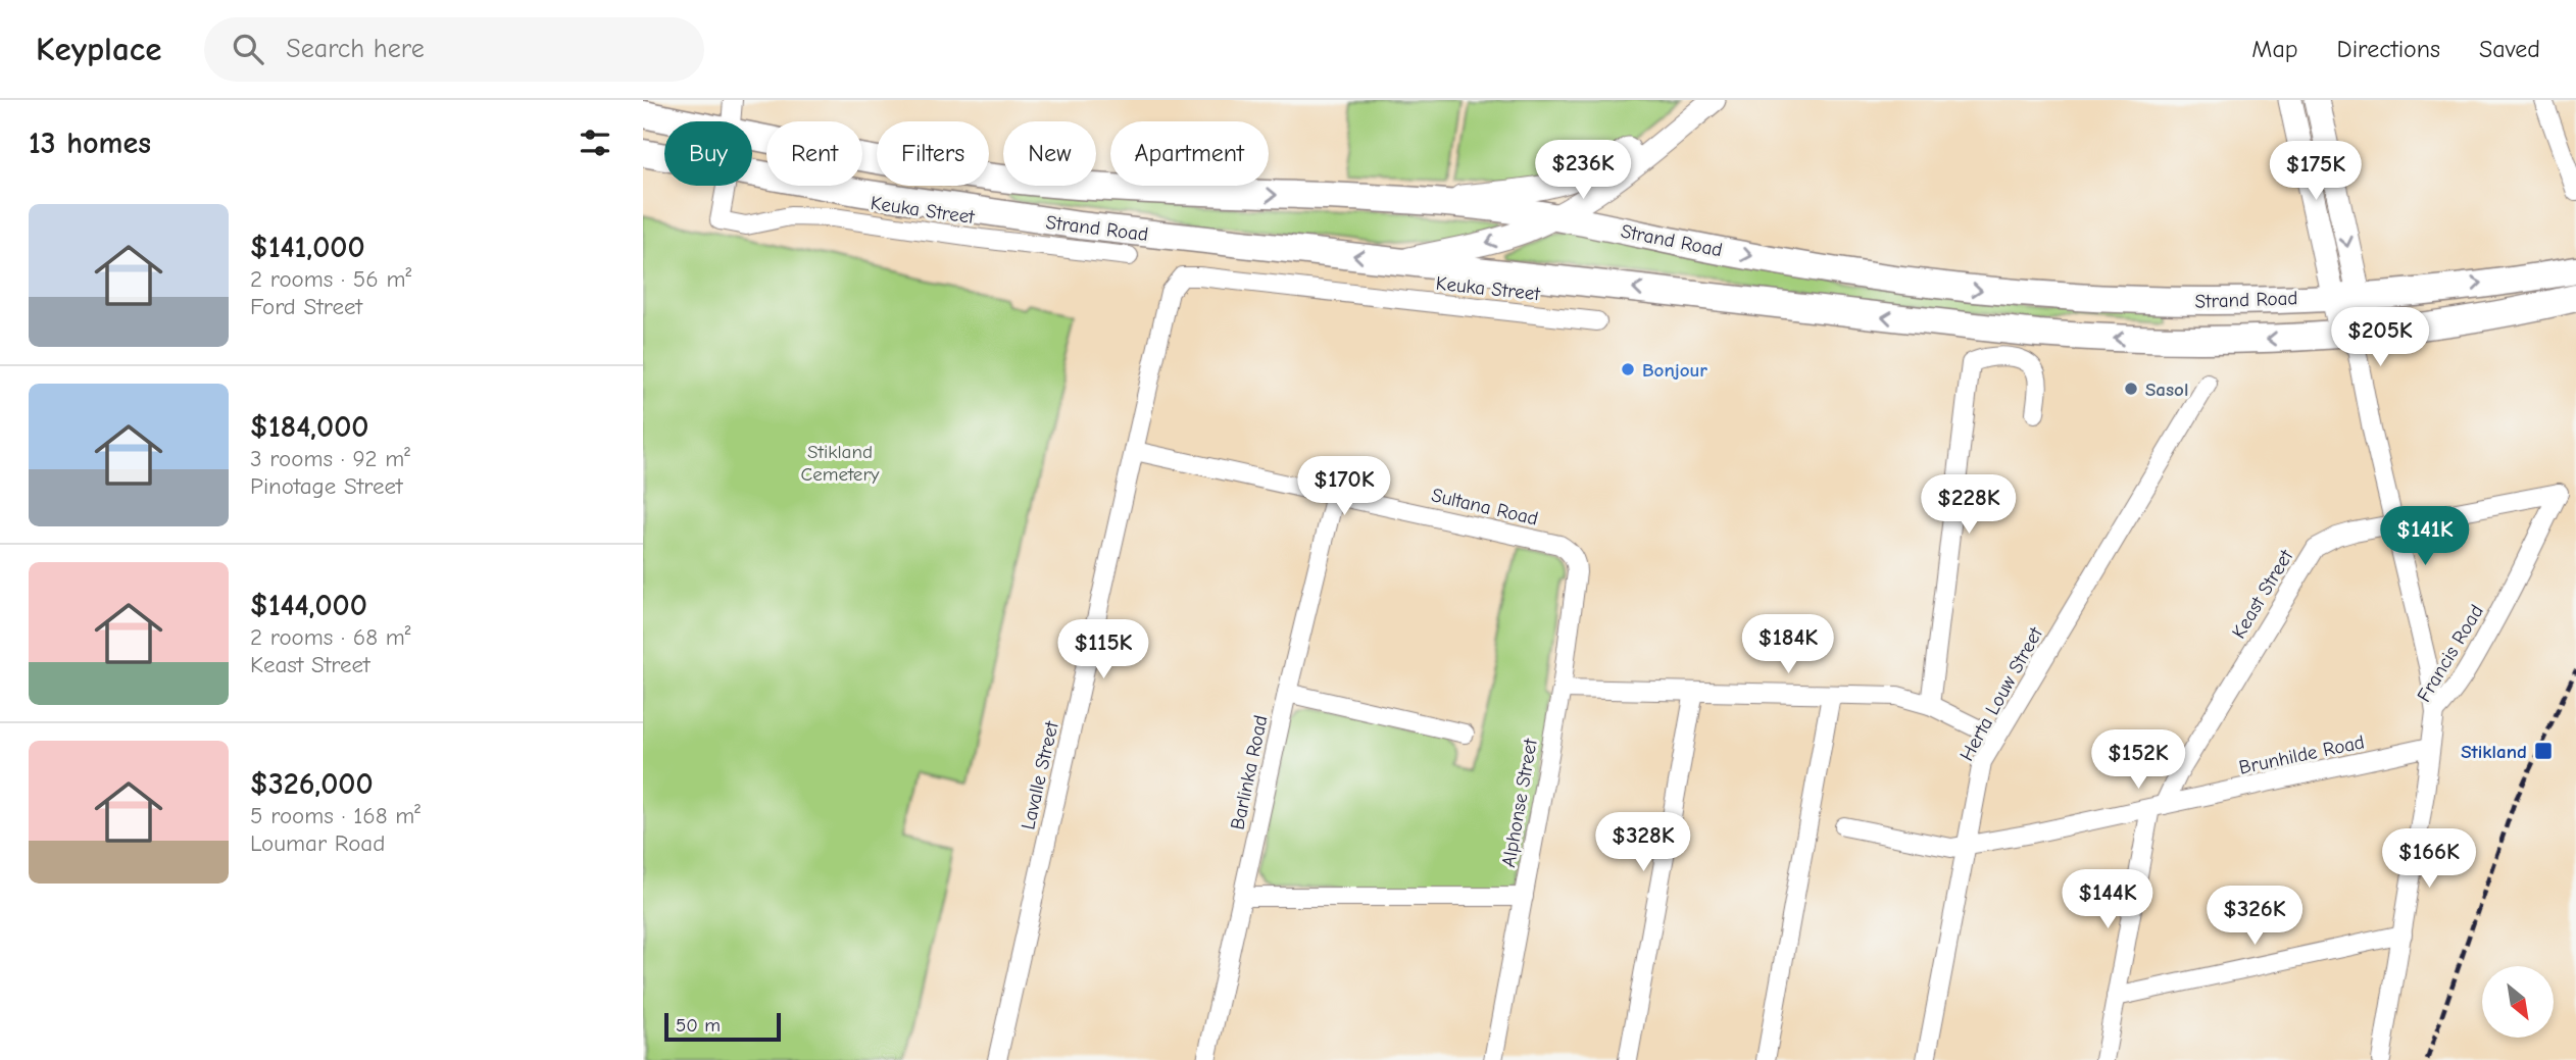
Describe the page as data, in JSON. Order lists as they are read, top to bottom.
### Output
{
  "streets": {
    "main road": ["Strand Road"],
    "street": [
      "Keuka Street",
      "Sultana Road",
      "Keast Street",
      "Francis Road",
      "Herta Louw Street",
      "Brunhilde Road",
      "Barlinka Road",
      "Lavalle Street",
      "Alphonse Street"
    ]
  },
  "crossings": [
    ["Keuka Street", "Lavalle Street"],
    ["Sultana Road", "Barlinka Road"],
    ["Sultana Road", "Lavalle Street"],
    ["Sultana Road", "Alphonse Street"],
    ["Keast Street", "Francis Road"],
    ["Keast Street", "Brunhilde Road"],
    ["Francis Road", "Brunhilde Road"],
    ["Herta Louw Street", "Brunhilde Road"]
  ],
  "parks": ["Stikland Cemetery"],
  "places": {
    "other": ["Bonjour", "Sasol"],
    "transit": ["Stikland"]
  },
  "scale_bar": "50 m",
  "north": "bottom right",
  "page": {
    "header": "Keyplace",
    "search": "Search here",
    "nav": ["Map", "Directions", "Saved"],
    "heading": "13 homes",
    "chip": [
      "Buy",
      "Rent",
      "Filters",
      "New",
      "Apartment"
    ],
    "price": [
      "$236K",
      "$175K",
      "$205K",
      "$170K",
      "$228K",
      "$141K",
      "$184K",
      "$115K",
      "$152K",
      "$328K",
      "$166K",
      "$144K",
      "$326K"
    ],
    "list": [
      {
        "name": "$141,000",
        "note": "2 rooms · 56 m² · Ford Street"
      },
      {
        "name": "$184,000",
        "note": "3 rooms · 92 m² · Pinotage Street"
      },
      {
        "name": "$144,000",
        "note": "2 rooms · 68 m² · Keast Street"
      },
      {
        "name": "$326,000",
        "note": "5 rooms · 168 m² · Loumar Road"
      }
    ],
    "scale": "50 m"
  }
}
